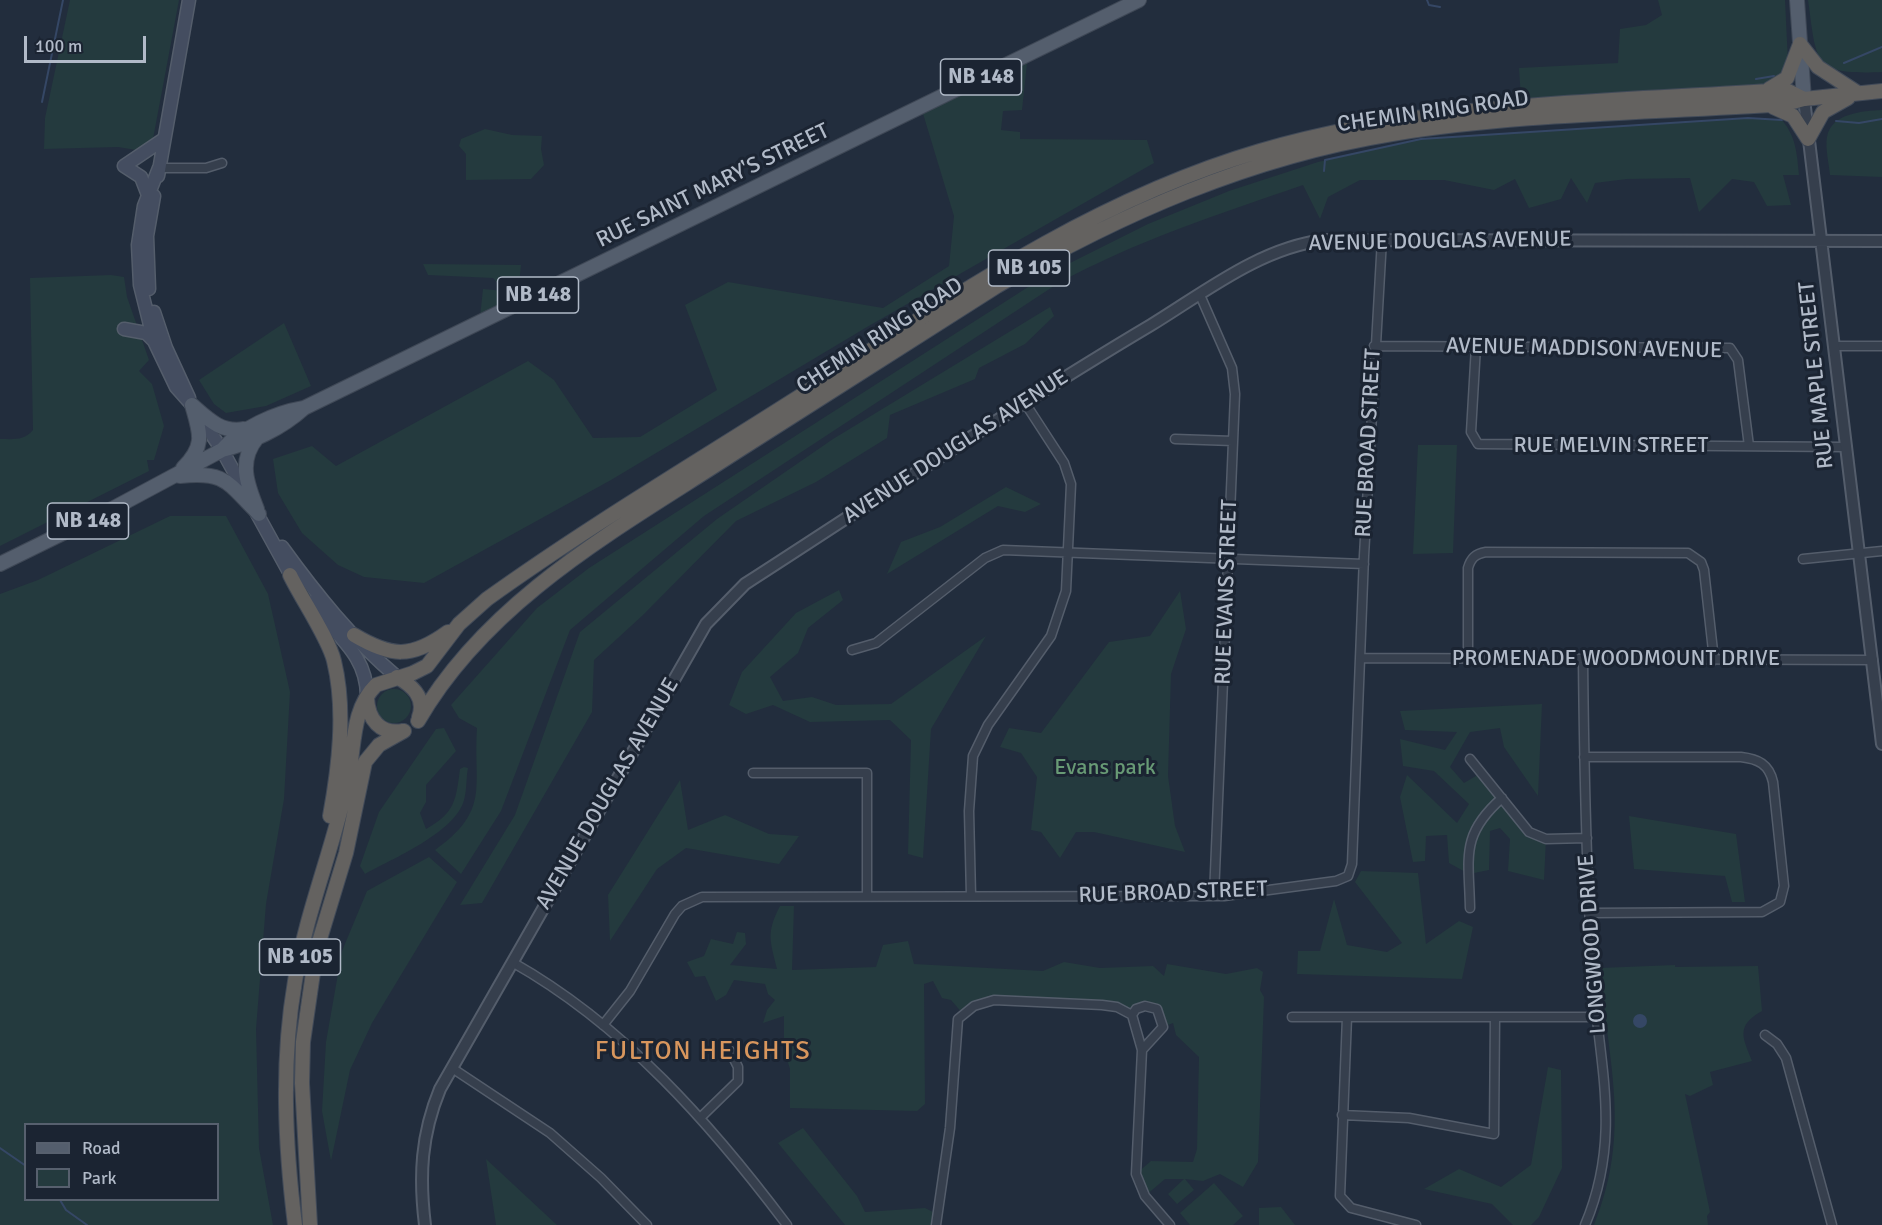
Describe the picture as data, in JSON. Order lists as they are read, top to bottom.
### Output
{
  "streets": {
    "highway": ["CHEMIN RING ROAD", "NB 105"],
    "main road": ["NB 148", "RUE SAINT MARY'S STREET", "RUE MAPLE STREET"],
    "street": [
      "AVENUE DOUGLAS AVENUE",
      "AVENUE MADDISON AVENUE",
      "RUE BROAD STREET",
      "RUE MELVIN STREET",
      "RUE EVANS STREET",
      "PROMENADE WOODMOUNT DRIVE",
      "LONGWOOD DRIVE"
    ]
  },
  "crossings": [
    ["CHEMIN RING ROAD", "NB 105"],
    ["CHEMIN RING ROAD", "RUE MAPLE STREET"],
    ["AVENUE DOUGLAS AVENUE", "RUE MAPLE STREET"],
    ["AVENUE DOUGLAS AVENUE", "RUE BROAD STREET"],
    ["AVENUE DOUGLAS AVENUE", "RUE EVANS STREET"],
    ["AVENUE MADDISON AVENUE", "RUE BROAD STREET"],
    ["AVENUE MADDISON AVENUE", "RUE MELVIN STREET"],
    ["RUE MAPLE STREET", "RUE MELVIN STREET"],
    ["RUE MAPLE STREET", "PROMENADE WOODMOUNT DRIVE"],
    ["RUE BROAD STREET", "RUE EVANS STREET"],
    ["RUE BROAD STREET", "PROMENADE WOODMOUNT DRIVE"],
    ["PROMENADE WOODMOUNT DRIVE", "LONGWOOD DRIVE"]
  ],
  "districts": ["FULTON HEIGHTS"],
  "parks": ["Evans park"],
  "legend": ["Road", "Park"],
  "scale_bar": "100 m"
}
